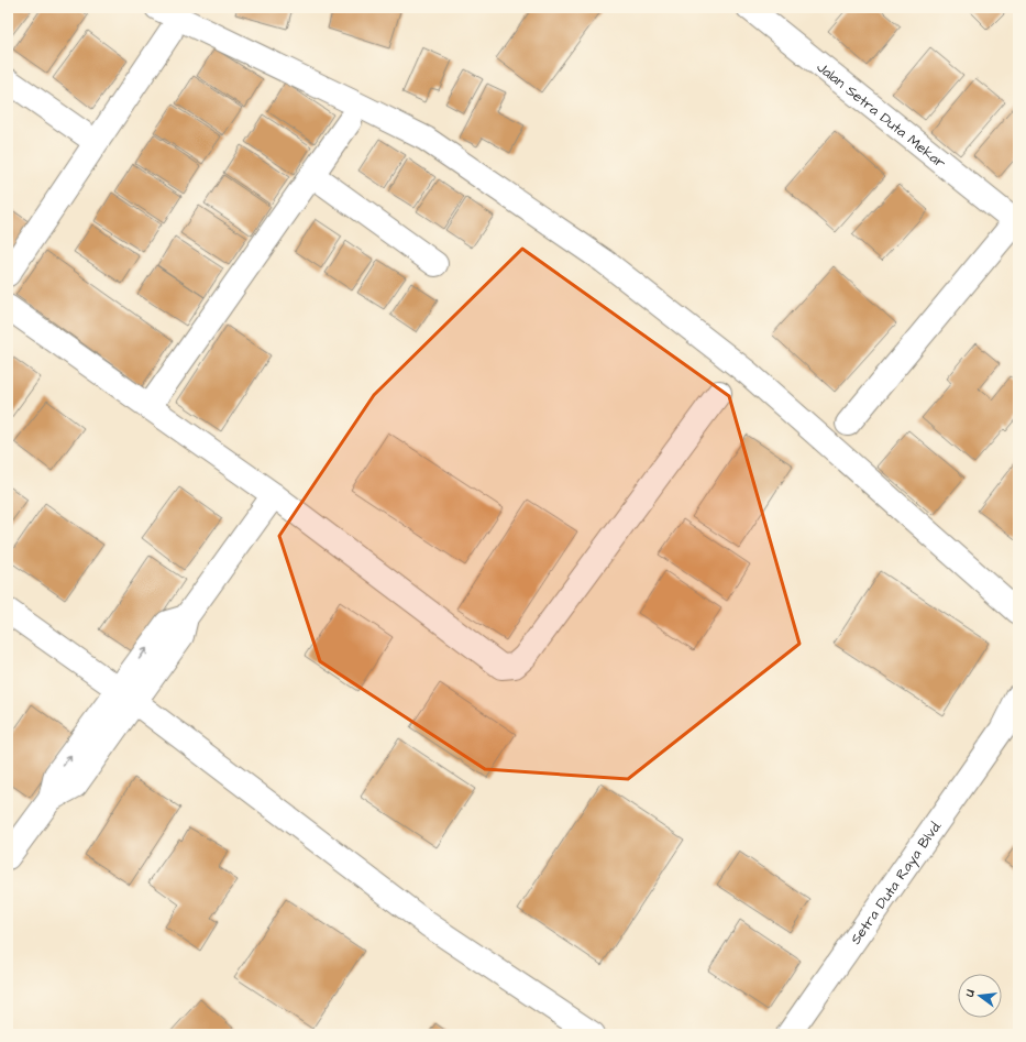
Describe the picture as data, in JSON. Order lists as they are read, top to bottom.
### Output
{
  "streets": {
    "street": ["Jalan Setra Duta Mekar", "Setra Duta Raya Blvd."]
  },
  "north": "left"
}
